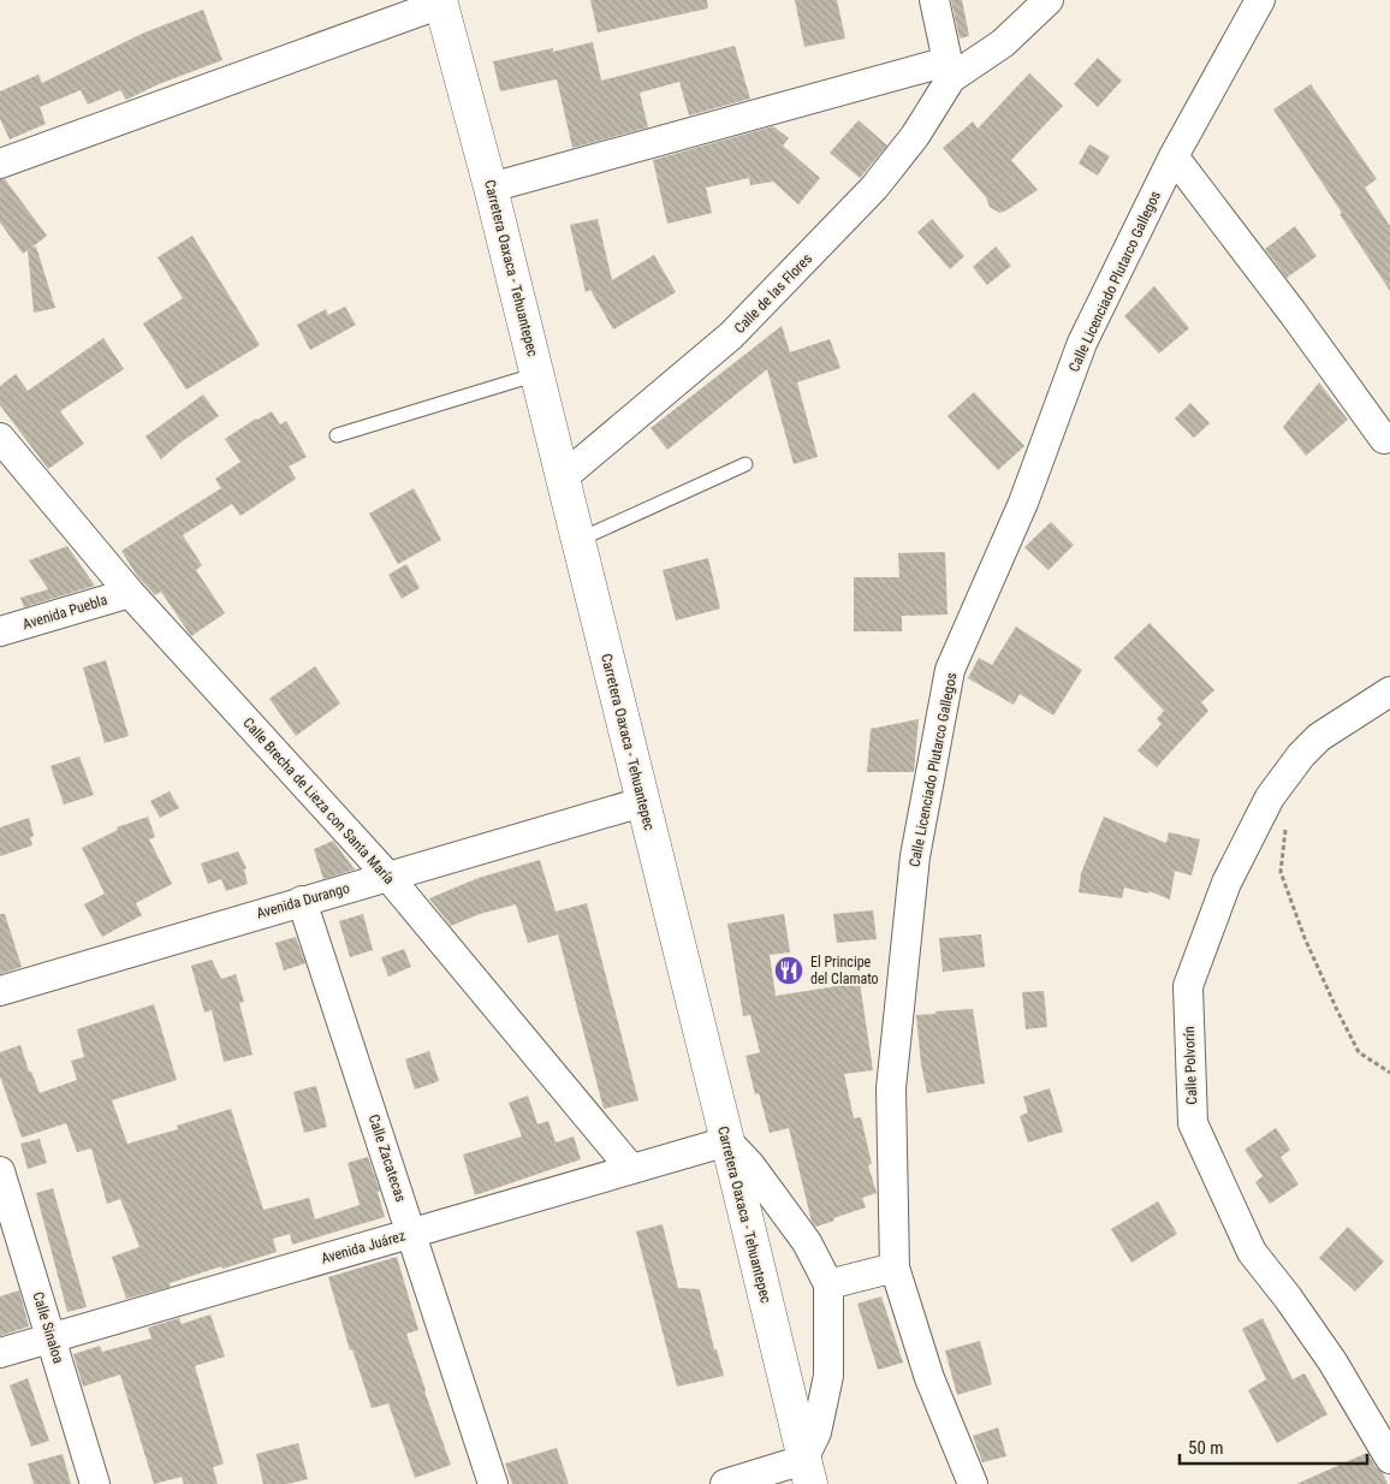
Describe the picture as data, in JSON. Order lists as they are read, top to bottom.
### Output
{
  "streets": {
    "main road": ["Carretera Oaxaca - Tehuantepec"],
    "street": [
      "Calle Licenciado Plutarco Gallegos",
      "Calle de las Flores",
      "Avenida Puebla",
      "Calle Brecha de Lieza con Santa María",
      "Avenida Durango",
      "Calle Polvorín",
      "Calle Zacatecas",
      "Avenida Juárez",
      "Calle Sinaloa"
    ]
  },
  "crossings": [
    ["Carretera Oaxaca - Tehuantepec", "Calle de las Flores"],
    ["Carretera Oaxaca - Tehuantepec", "Avenida Durango"],
    ["Carretera Oaxaca - Tehuantepec", "Avenida Juárez"],
    ["Avenida Puebla", "Calle Brecha de Lieza con Santa María"],
    ["Calle Brecha de Lieza con Santa María", "Avenida Durango"],
    ["Calle Brecha de Lieza con Santa María", "Avenida Juárez"],
    ["Avenida Durango", "Calle Zacatecas"],
    ["Calle Zacatecas", "Avenida Juárez"],
    ["Avenida Juárez", "Calle Sinaloa"]
  ],
  "places": {
    "restaurant": ["El Principe del Clamato"]
  },
  "scale_bar": "50 m"
}
